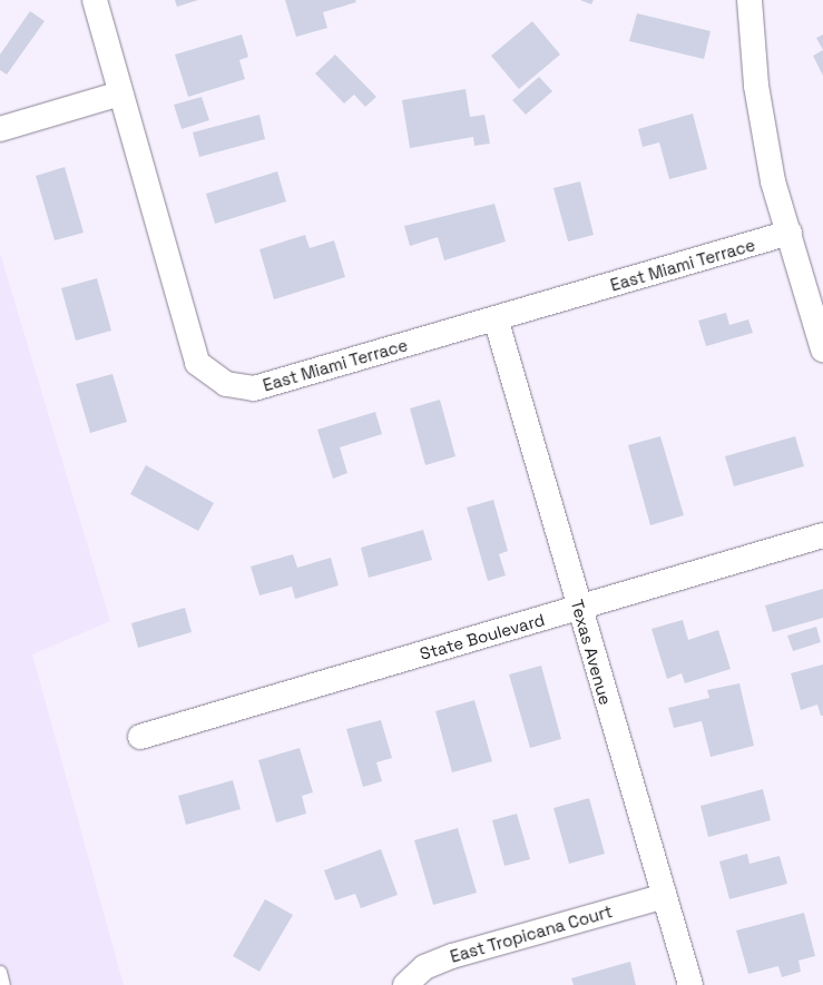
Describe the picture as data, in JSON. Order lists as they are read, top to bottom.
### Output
{
  "streets": {
    "street": [
      "East Miami Terrace",
      "State Boulevard",
      "Texas Avenue",
      "East Tropicana Court"
    ]
  },
  "crossings": [
    ["East Miami Terrace", "Texas Avenue"],
    ["State Boulevard", "Texas Avenue"],
    ["Texas Avenue", "East Tropicana Court"]
  ]
}
